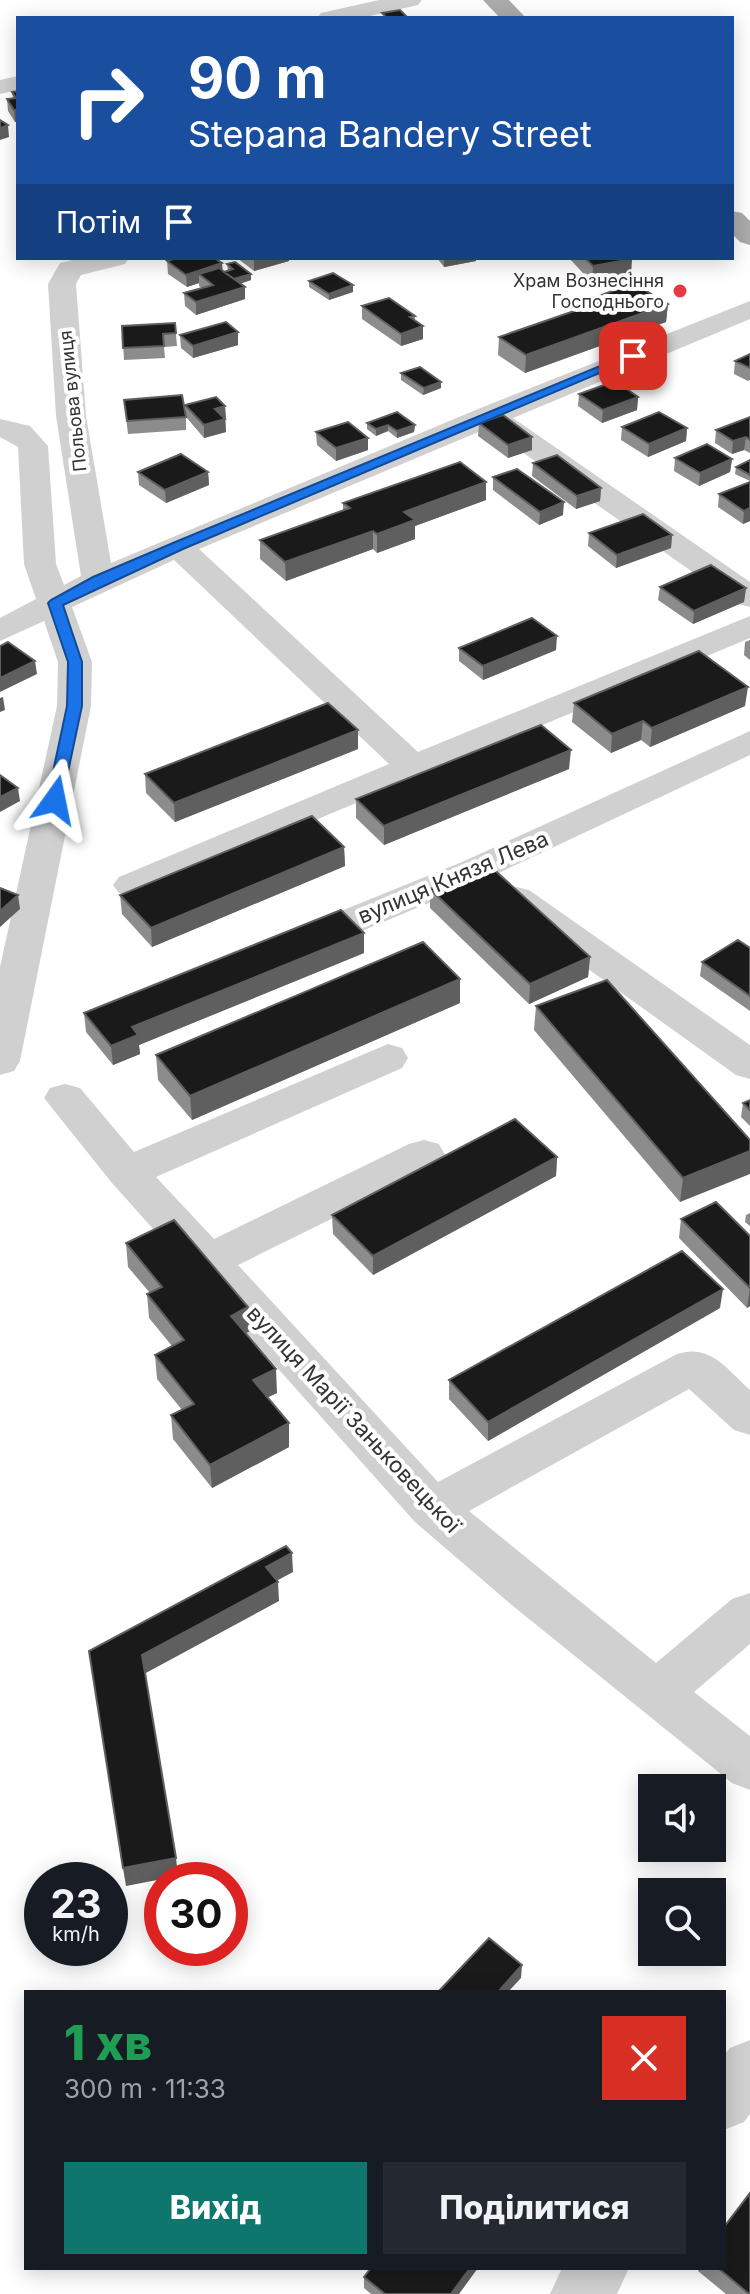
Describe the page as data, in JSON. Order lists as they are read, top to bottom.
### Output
{
  "streets": {
    "street": ["Польова вулиця", "вулиця Князя Лева", "вулиця Марії Заньковецької"]
  },
  "places": ["Храм Вознесіння Господнього"],
  "page": {
    "turn": ["90 m", "Stepana Bandery Street"],
    "then": "Потім",
    "speed": "23 km/h",
    "limit": "30",
    "heading": ["1 хв", "300 m · 11:33"],
    "buttons": ["Вихід", "Поділитися"]
  }
}
